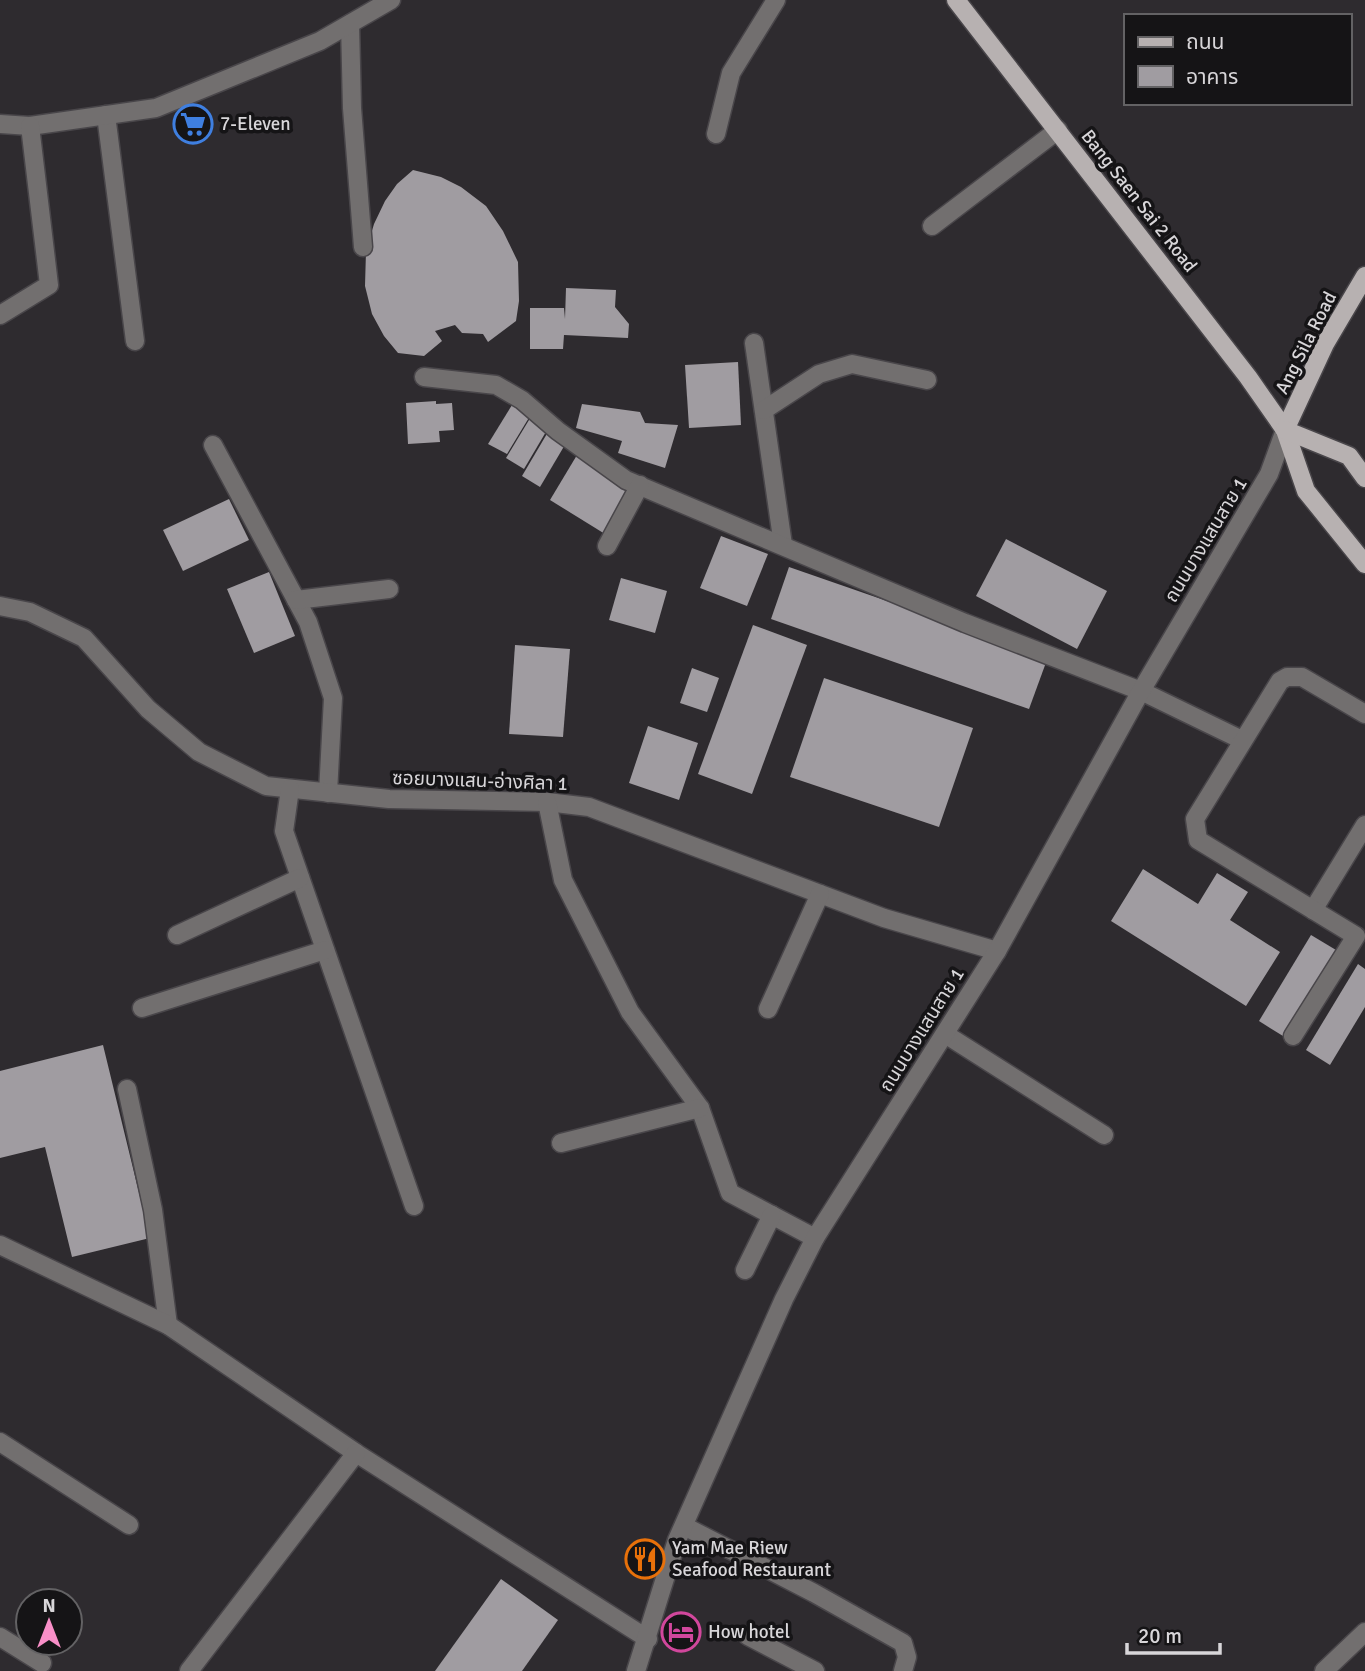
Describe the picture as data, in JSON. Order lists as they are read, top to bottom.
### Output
{
  "streets": {
    "main road": ["Bang Saen Sai 2 Road", "Ang Sila Road"],
    "street": ["ถนนบางแสนสาย 1", "ซอยบางแสน-อ่างศิลา 1"]
  },
  "crossings": [
    ["Bang Saen Sai 2 Road", "Ang Sila Road"],
    ["Bang Saen Sai 2 Road", "ถนนบางแสนสาย 1"],
    ["Ang Sila Road", "ถนนบางแสนสาย 1"],
    ["ถนนบางแสนสาย 1", "ซอยบางแสน-อ่างศิลา 1"]
  ],
  "places": {
    "supermarket": ["7-Eleven"],
    "restaurant": ["Yam Mae Riew Seafood Restaurant"],
    "hotel": ["How hotel"]
  },
  "legend": ["ถนน", "อาคาร"],
  "scale_bar": "20 m",
  "north": "top"
}
